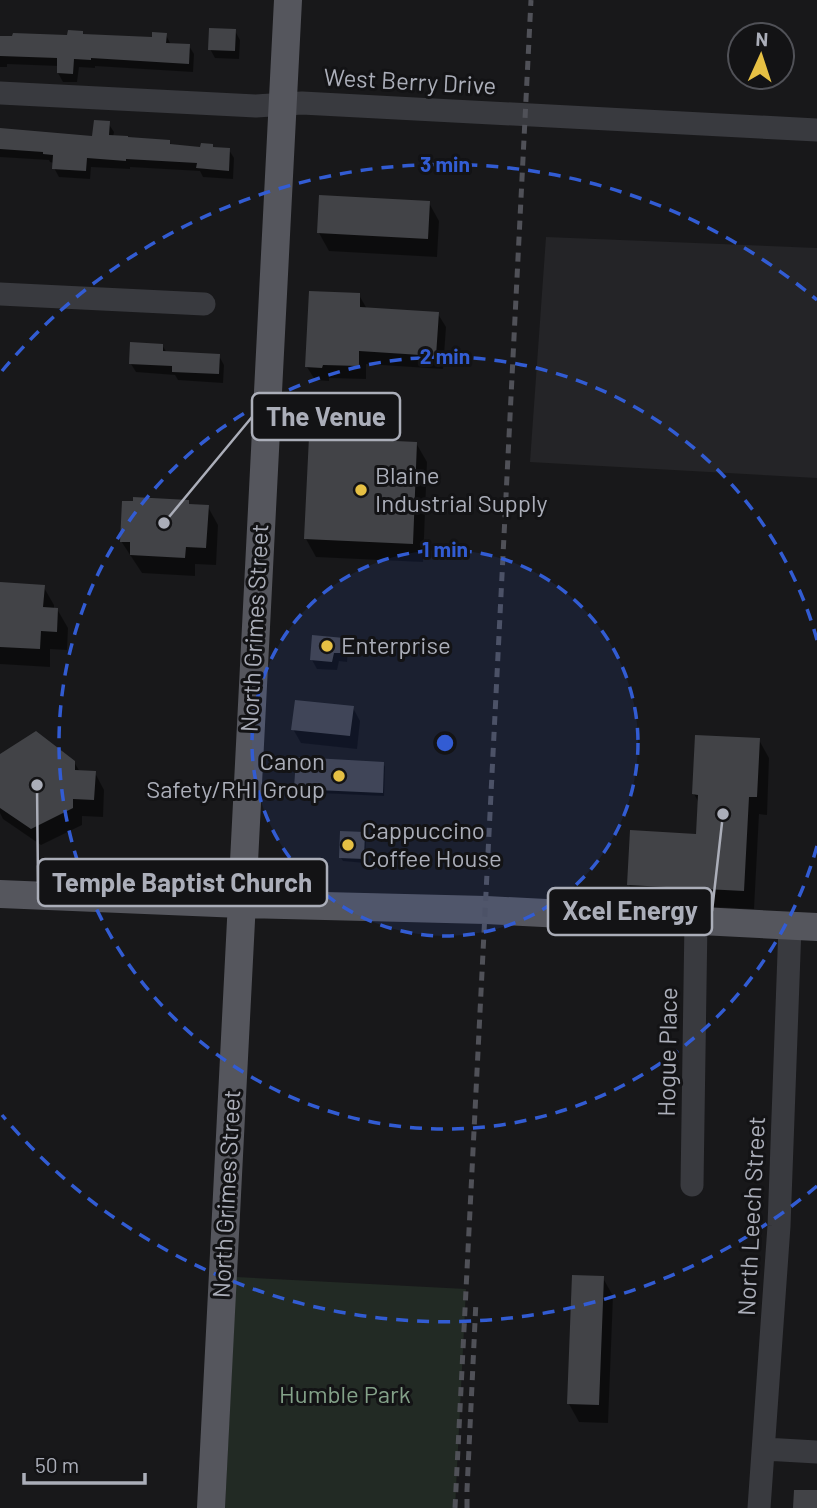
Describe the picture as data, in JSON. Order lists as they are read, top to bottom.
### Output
{
  "streets": {
    "main road": ["North Grimes Street"],
    "street": ["West Berry Drive", "Hogue Place", "North Leech Street"]
  },
  "crossings": [
    ["West Berry Drive", "North Grimes Street"]
  ],
  "parks": ["Humble Park"],
  "places": [
    "Blaine Industrial Supply",
    "The Venue",
    "Enterprise",
    "Canon Safety/RHI Group",
    "Temple Baptist Church",
    "Xcel Energy",
    "Cappuccino Coffee House"
  ],
  "scale_bar": "50 m",
  "north": "top",
  "rings": ["3 min", "2 min", "1 min"]
}
